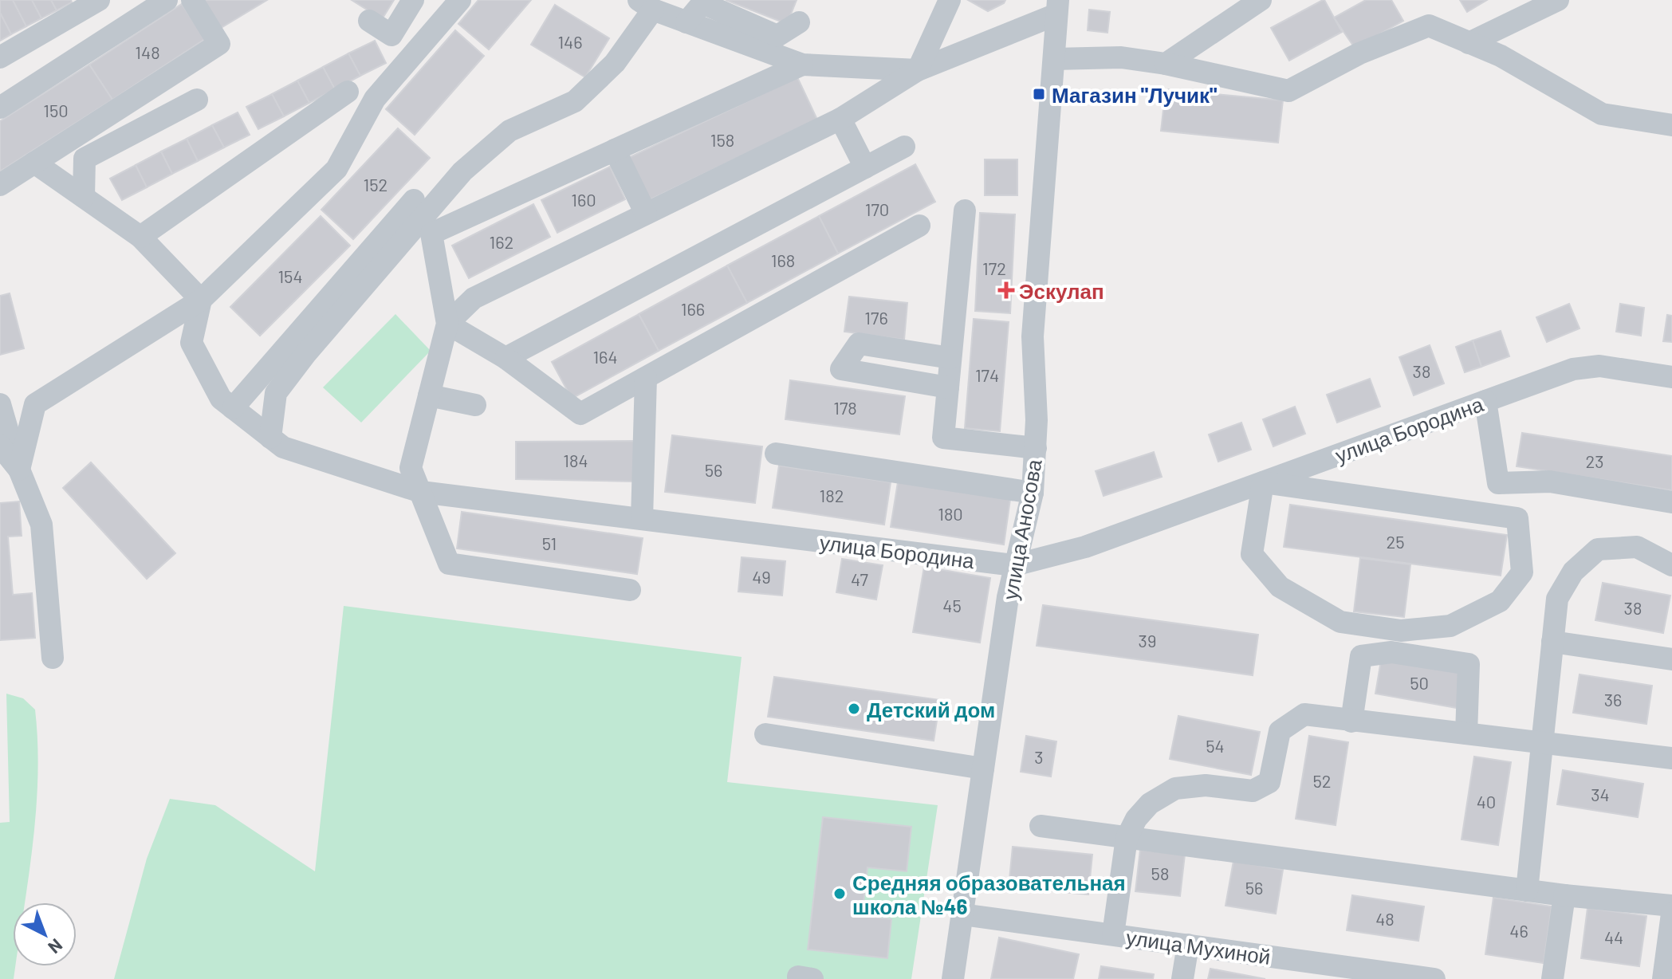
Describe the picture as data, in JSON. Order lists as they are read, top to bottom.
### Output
{
  "streets": {
    "street": ["улица Бородина", "улица Аносова", "улица Мухиной"]
  },
  "crossings": [
    ["улица Бородина", "улица Аносова"],
    ["улица Аносова", "улица Мухиной"]
  ],
  "places": {
    "transit": ["Магазин \"Лучик\""],
    "health": ["Эскулап"],
    "other": ["Детский дом", "Средняя образовательная школа №46"]
  },
  "house_numbers": [
    "146",
    "148",
    "150",
    "158",
    "152",
    "160",
    "170",
    "162",
    "168",
    "172",
    "154",
    "166",
    "176",
    "164",
    "38",
    "174",
    "178",
    "184",
    "23",
    "56",
    "182",
    "180",
    "25",
    "51",
    "49",
    "47",
    "45",
    "38",
    "39",
    "50",
    "36",
    "54",
    "3",
    "52",
    "34",
    "40",
    "58",
    "56",
    "48",
    "46",
    "44"
  ],
  "north": "bottom right"
}
